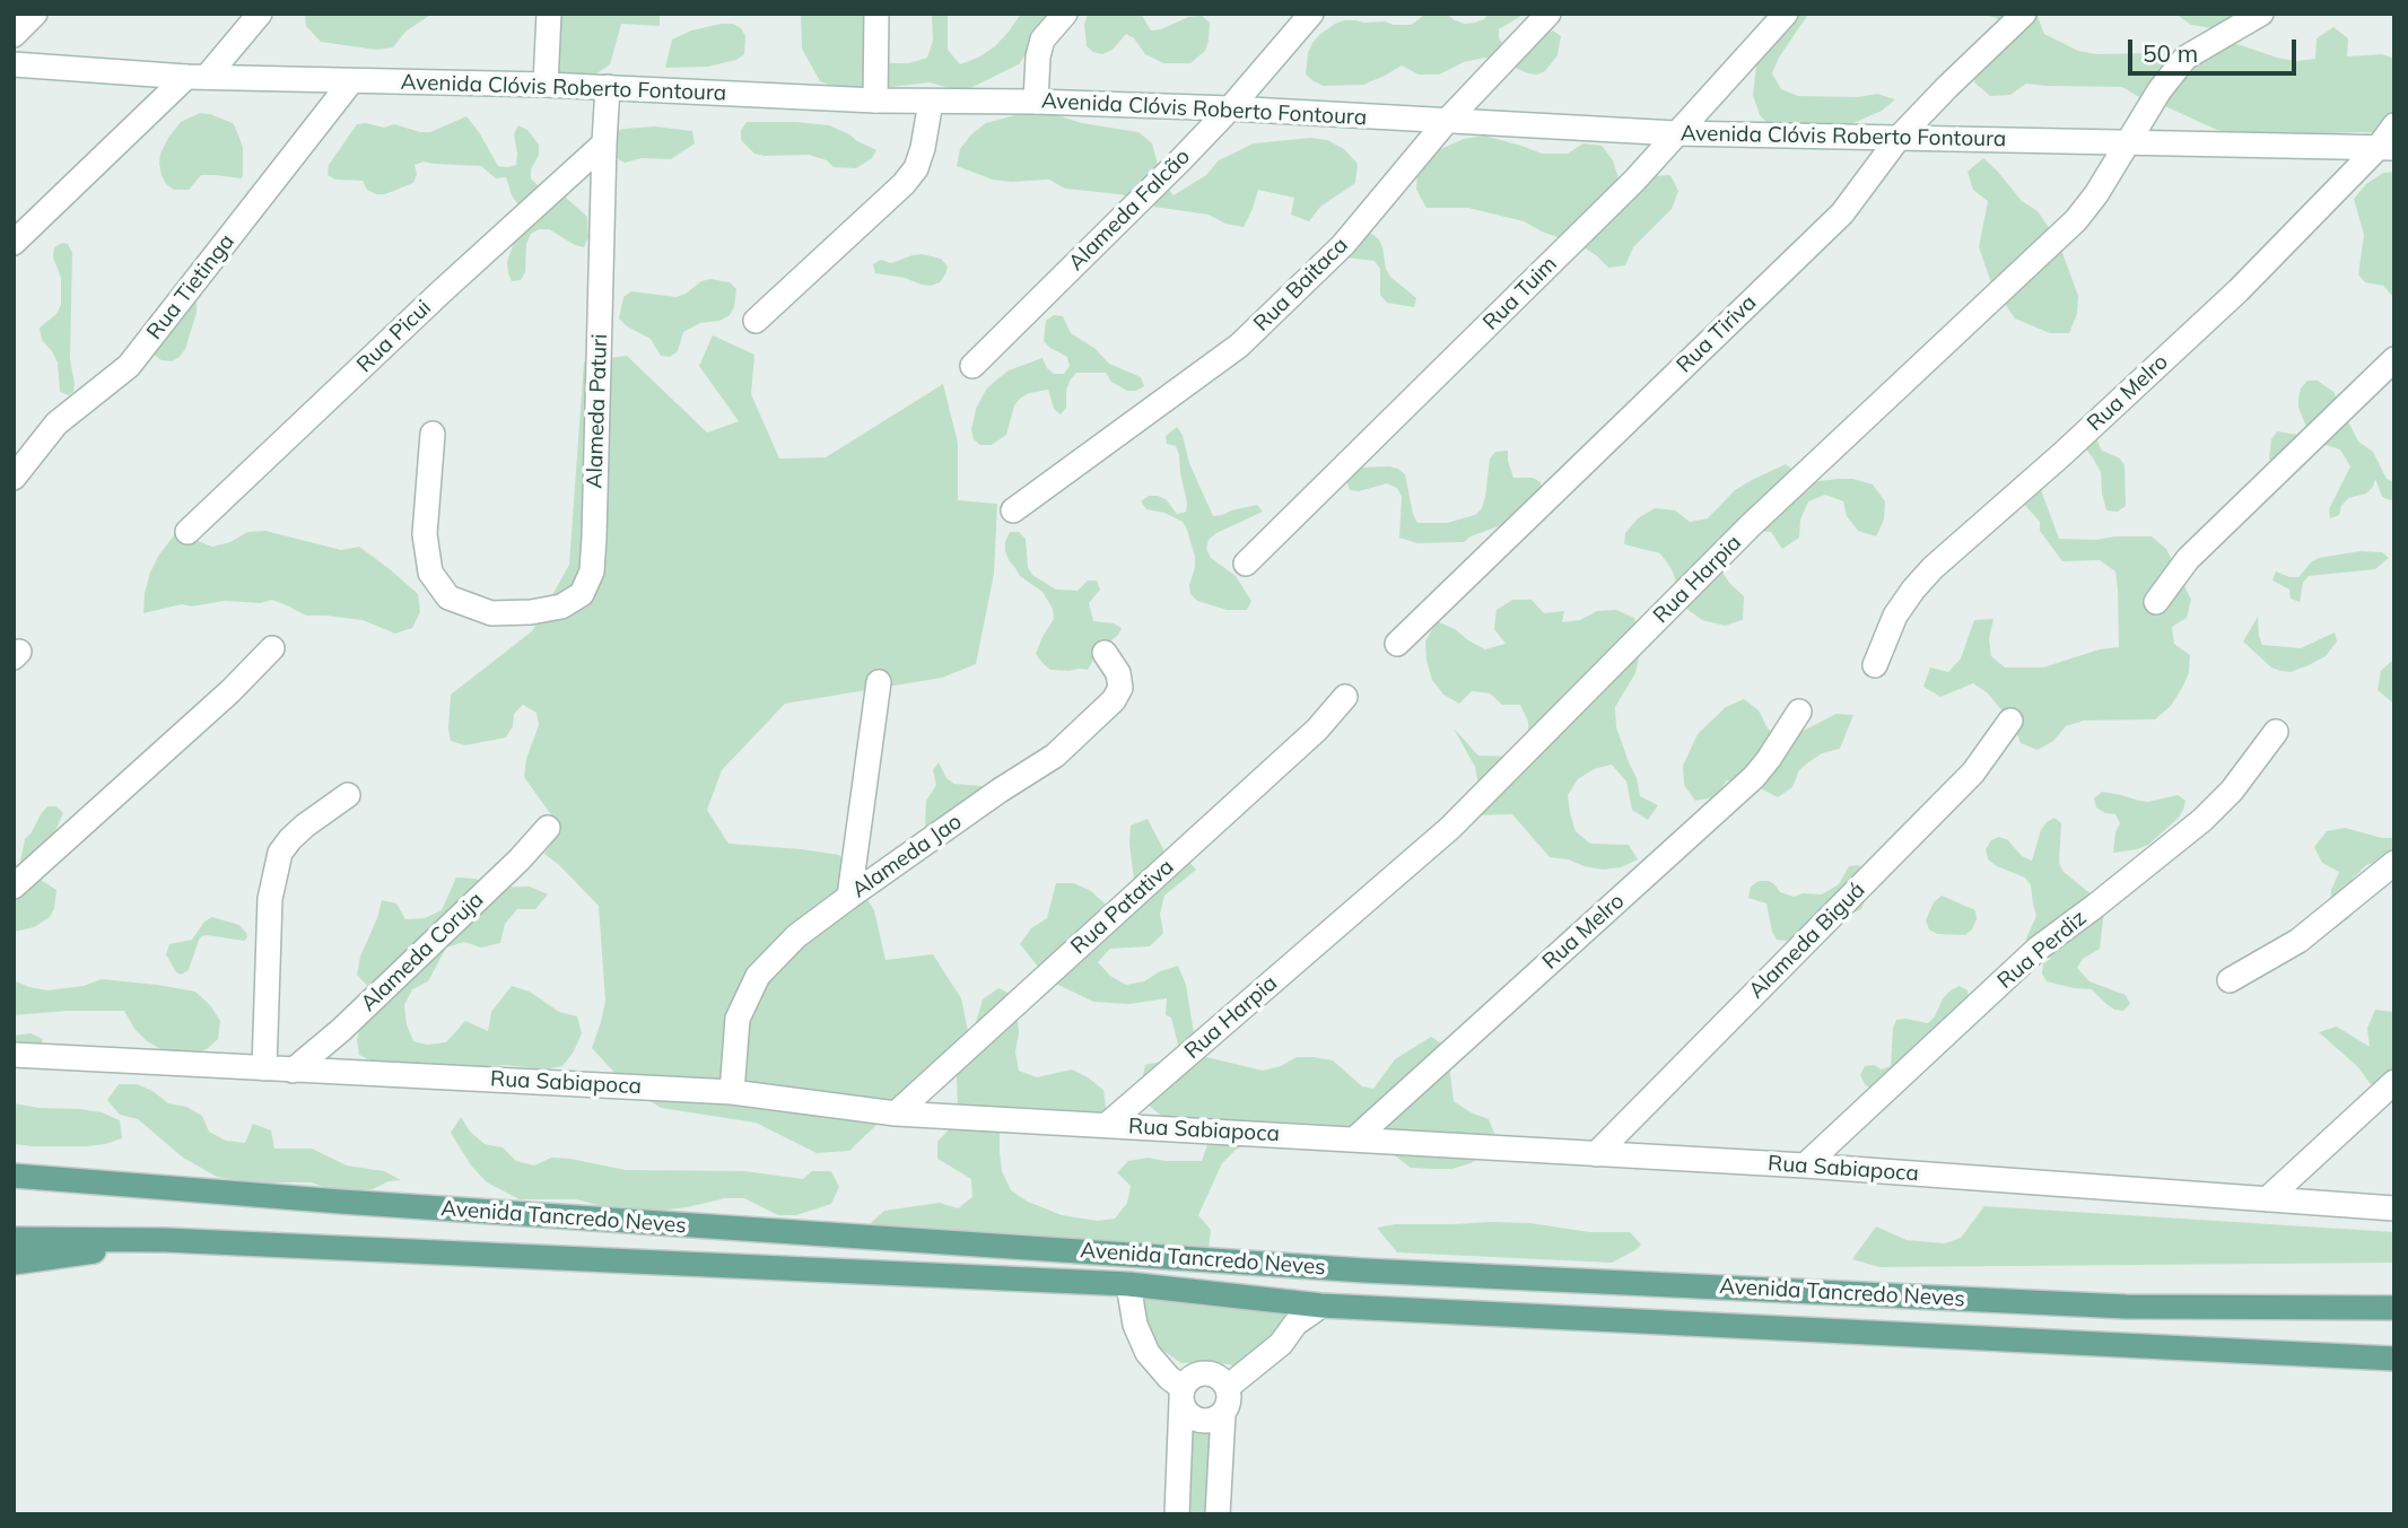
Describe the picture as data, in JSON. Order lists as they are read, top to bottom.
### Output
{
  "streets": {
    "main road": ["Avenida Tancredo Neves"],
    "street": [
      "Avenida Clóvis Roberto Fontoura",
      "Alameda Falcão",
      "Rua Baitaca",
      "Rua Tietinga",
      "Rua Tuim",
      "Rua Tiriva",
      "Rua Picui",
      "Rua Melro",
      "Alameda Paturi",
      "Rua Harpia",
      "Alameda Jao",
      "Rua Patativa",
      "Alameda Biguá",
      "Rua Perdiz",
      "Alameda Coruja",
      "Rua Sabiapoca"
    ]
  },
  "crossings": [
    ["Avenida Clóvis Roberto Fontoura", "Alameda Falcão"],
    ["Avenida Clóvis Roberto Fontoura", "Rua Baitaca"],
    ["Avenida Clóvis Roberto Fontoura", "Rua Tietinga"],
    ["Avenida Clóvis Roberto Fontoura", "Rua Tuim"],
    ["Avenida Clóvis Roberto Fontoura", "Rua Tiriva"],
    ["Avenida Clóvis Roberto Fontoura", "Rua Melro"],
    ["Avenida Clóvis Roberto Fontoura", "Alameda Paturi"],
    ["Avenida Clóvis Roberto Fontoura", "Rua Harpia"],
    ["Rua Picui", "Alameda Paturi"],
    ["Rua Melro", "Rua Sabiapoca"],
    ["Rua Harpia", "Rua Sabiapoca"],
    ["Alameda Jao", "Rua Sabiapoca"],
    ["Rua Patativa", "Rua Sabiapoca"],
    ["Alameda Biguá", "Rua Sabiapoca"],
    ["Rua Perdiz", "Rua Sabiapoca"],
    ["Alameda Coruja", "Rua Sabiapoca"]
  ],
  "scale_bar": "50 m"
}
